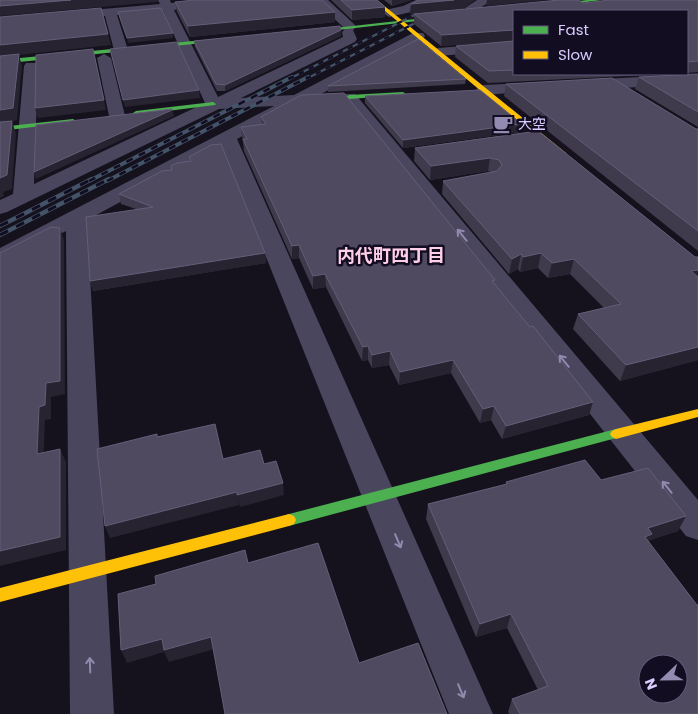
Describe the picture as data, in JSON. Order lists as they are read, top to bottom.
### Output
{
  "districts": ["内代町四丁目"],
  "places": {
    "cafe": ["大空"]
  },
  "legend": ["Fast", "Slow"],
  "north": "left"
}
